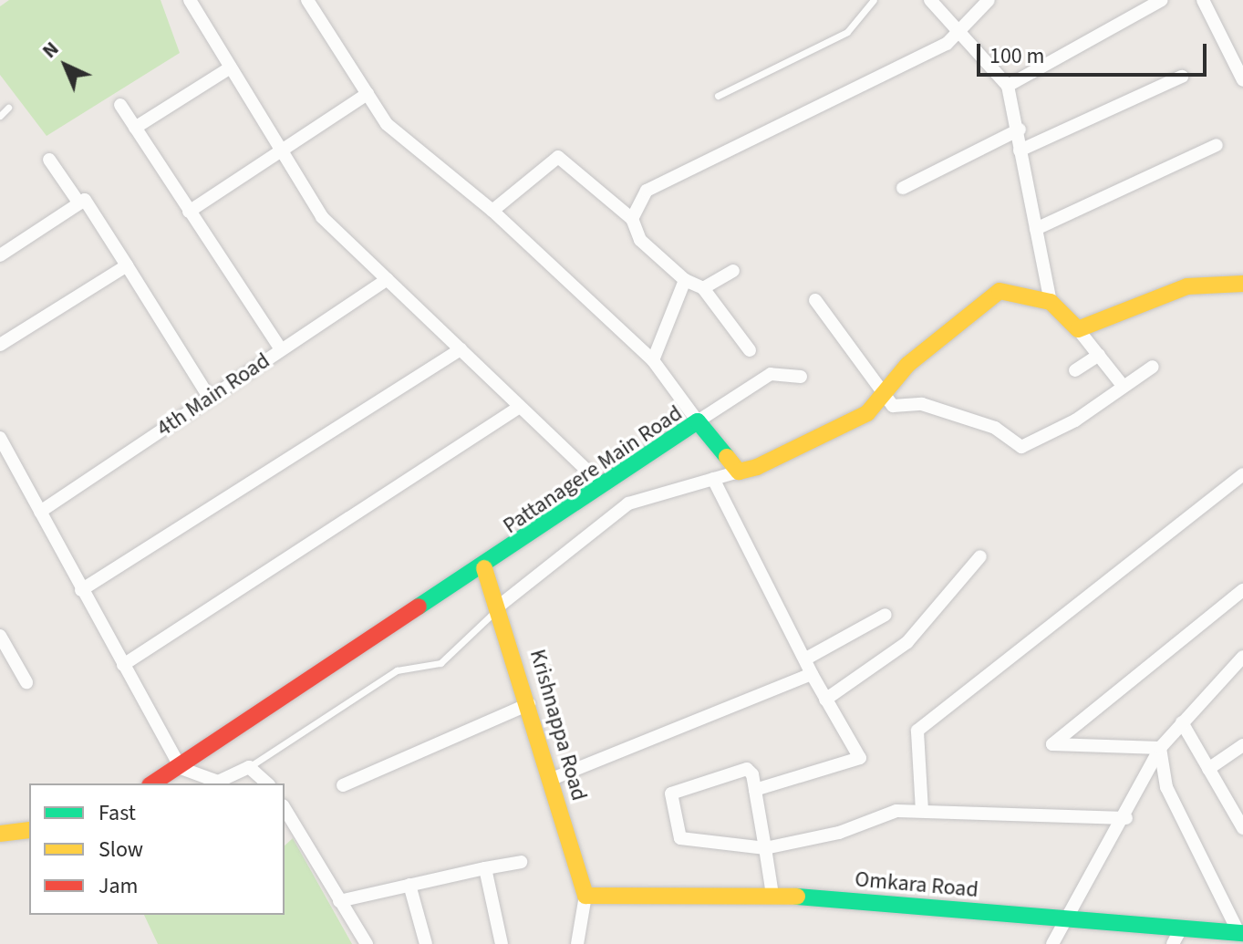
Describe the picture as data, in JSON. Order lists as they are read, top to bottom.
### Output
{
  "streets": {
    "street": [
      "4th Main Road",
      "Pattanagere Main Road",
      "Krishnappa Road",
      "Omkara Road"
    ]
  },
  "crossings": [
    ["Pattanagere Main Road", "Krishnappa Road"],
    ["Krishnappa Road", "Omkara Road"]
  ],
  "legend": ["Fast", "Slow", "Jam"],
  "scale_bar": "100 m",
  "north": "top left"
}
